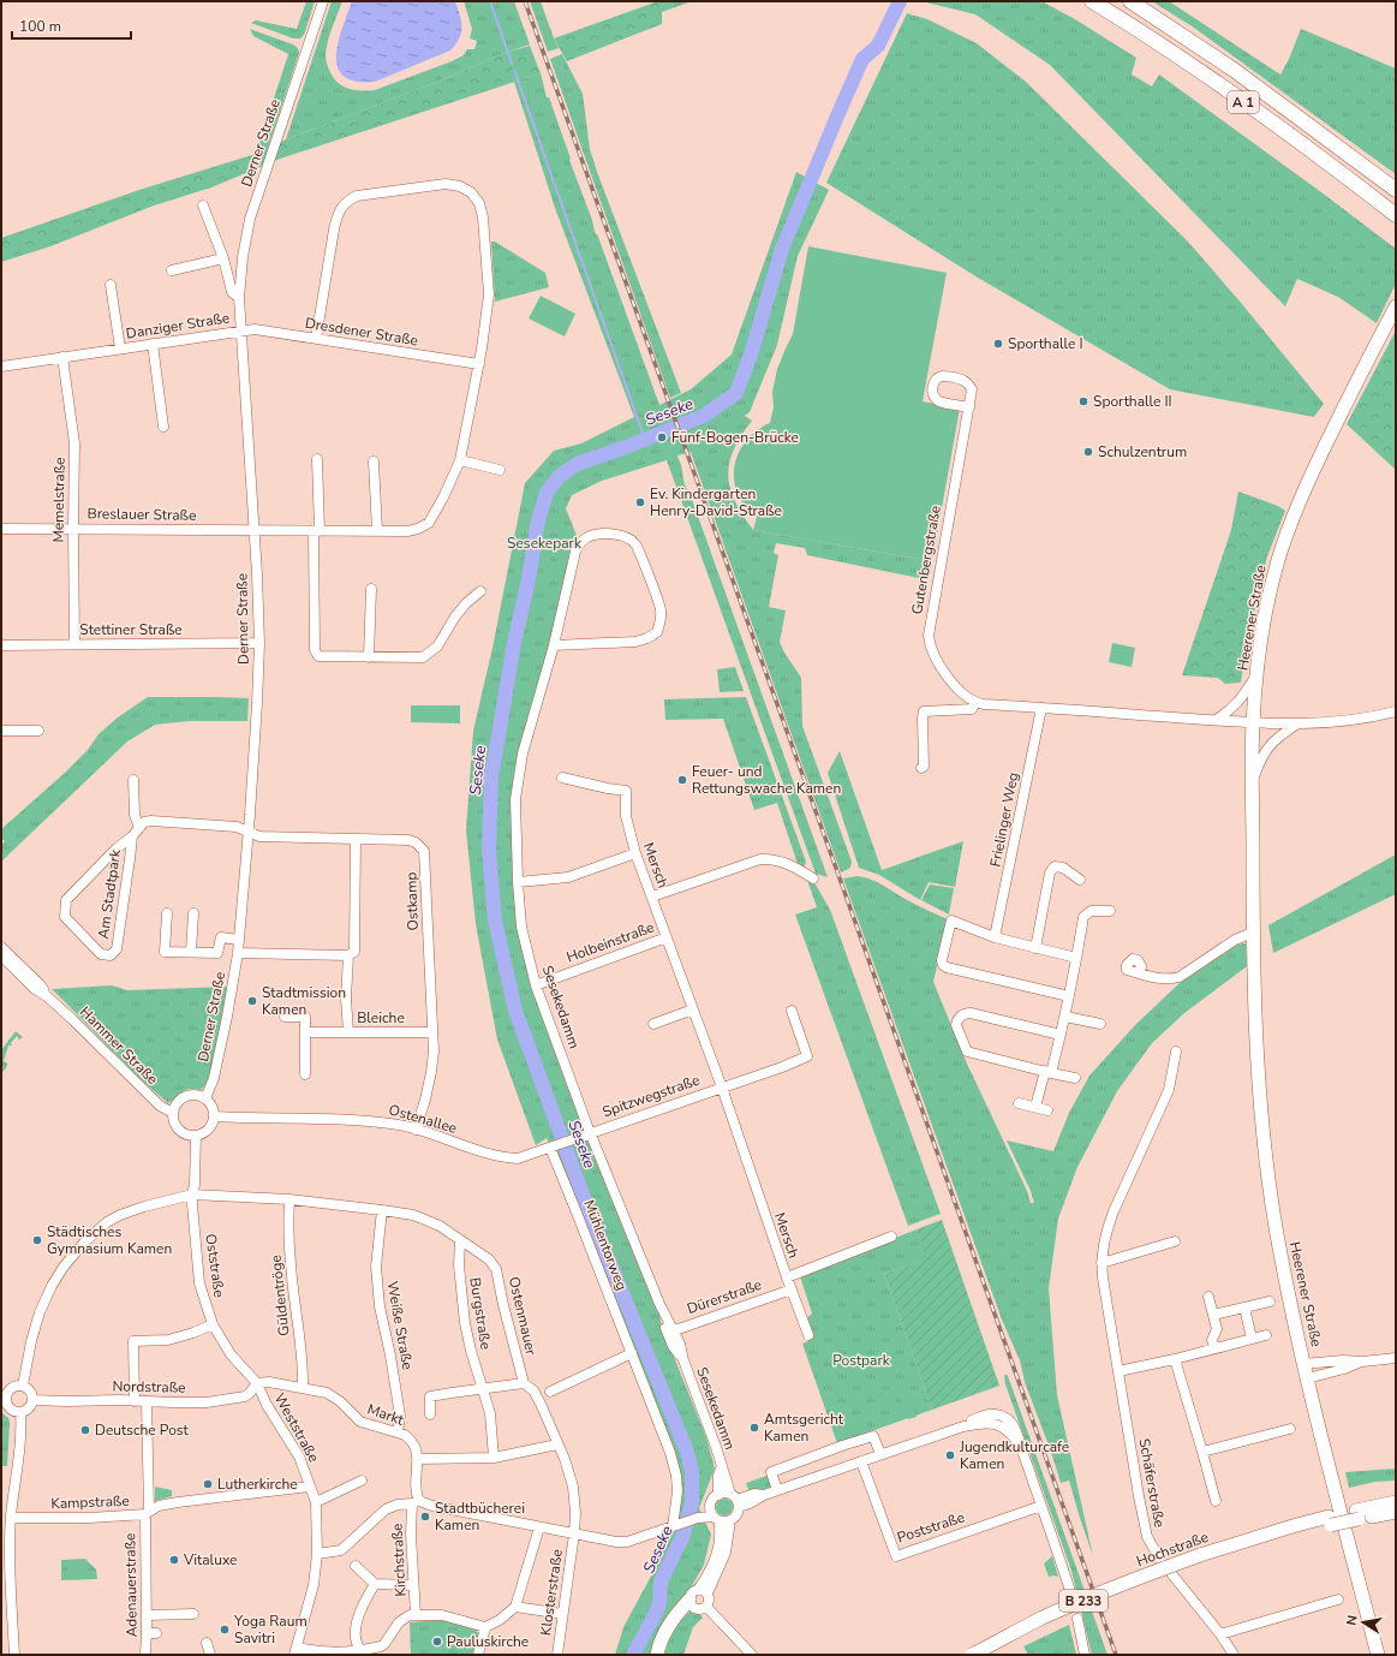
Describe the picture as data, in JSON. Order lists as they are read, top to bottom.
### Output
{
  "streets": {
    "highway": ["A 1"],
    "main road": ["Heerener Straße", "Hochstraße", "B 233"],
    "street": [
      "Derner Straße",
      "Danziger Straße",
      "Dresdener Straße",
      "Memelstraße",
      "Breslauer Straße",
      "Gutenbergstraße",
      "Stettiner Straße",
      "Frielinger Weg",
      "Mersch",
      "Am Stadtpark",
      "Ostkamp",
      "Holbeinstraße",
      "Sesekedamm",
      "Bleiche",
      "Hammer Straße",
      "Spitzwegstraße",
      "Ostenallee",
      "Mühlentorweg",
      "Oststraße",
      "Güldentröge",
      "Dürerstraße",
      "Burgstraße",
      "Ostenmauer",
      "Weiße Straße",
      "Nordstraße",
      "Markt",
      "Weststraße",
      "Schäferstraße",
      "Kampstraße",
      "Poststraße",
      "Kirchstraße",
      "Adenauerstraße",
      "Klosterstraße"
    ]
  },
  "crossings": [
    ["Derner Straße", "Danziger Straße"],
    ["Derner Straße", "Dresdener Straße"],
    ["Derner Straße", "Breslauer Straße"],
    ["Derner Straße", "Stettiner Straße"],
    ["Derner Straße", "Ostkamp"],
    ["Derner Straße", "Hammer Straße"],
    ["Derner Straße", "Ostenallee"],
    ["Derner Straße", "Oststraße"],
    ["Danziger Straße", "Dresdener Straße"],
    ["Danziger Straße", "Memelstraße"],
    ["Dresdener Straße", "Breslauer Straße"],
    ["Memelstraße", "Breslauer Straße"],
    ["Memelstraße", "Stettiner Straße"],
    ["Mersch", "Holbeinstraße"],
    ["Mersch", "Spitzwegstraße"],
    ["Mersch", "Dürerstraße"],
    ["Ostkamp", "Bleiche"],
    ["Ostkamp", "Ostenallee"],
    ["Holbeinstraße", "Sesekedamm"],
    ["Sesekedamm", "Spitzwegstraße"],
    ["Sesekedamm", "Ostenallee"],
    ["Sesekedamm", "Dürerstraße"],
    ["Hammer Straße", "Ostenallee"],
    ["Hammer Straße", "Oststraße"],
    ["Spitzwegstraße", "Ostenallee"],
    ["Ostenallee", "Mühlentorweg"],
    ["Ostenallee", "Oststraße"],
    ["Oststraße", "Ostenmauer"],
    ["Oststraße", "Nordstraße"],
    ["Oststraße", "Markt"],
    ["Oststraße", "Weststraße"],
    ["Güldentröge", "Ostenmauer"],
    ["Güldentröge", "Markt"],
    ["Burgstraße", "Ostenmauer"],
    ["Ostenmauer", "Weiße Straße"],
    ["Ostenmauer", "Nordstraße"],
    ["Ostenmauer", "Klosterstraße"],
    ["Weiße Straße", "Markt"],
    ["Nordstraße", "Markt"],
    ["Nordstraße", "Weststraße"],
    ["Nordstraße", "Adenauerstraße"],
    ["Markt", "Weststraße"],
    ["Weststraße", "Kampstraße"],
    ["Kampstraße", "Adenauerstraße"]
  ],
  "water": ["Seseke"],
  "parks": ["Sesekepark", "Postpark"],
  "places": [
    "Sporthalle I",
    "Sporthalle II",
    "Fünf-Bogen-Brücke",
    "Schulzentrum",
    "Ev. Kindergarten Henry-David-Straße",
    "Feuer- und Rettungswache Kamen",
    "Stadtmission Kamen",
    "Städtisches Gymnasium Kamen",
    "Amtsgericht Kamen",
    "Deutsche Post",
    "Jugendkulturcafe Kamen",
    "Lutherkirche",
    "Stadtbücherei Kamen",
    "Vitaluxe",
    "Yoga Raum Savitri",
    "Pauluskirche"
  ],
  "scale_bar": "100 m",
  "north": "left"
}
